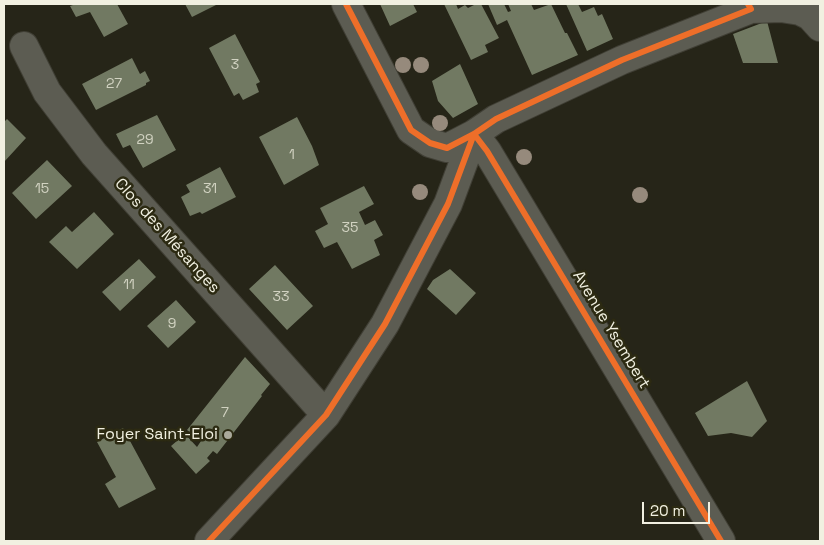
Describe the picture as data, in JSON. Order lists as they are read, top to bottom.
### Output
{
  "streets": {
    "street": ["Clos des Mésanges", "Avenue Ysembert"]
  },
  "places": ["Foyer Saint-Eloi"],
  "house_numbers": [
    "3",
    "27",
    "29",
    "1",
    "15",
    "31",
    "35",
    "11",
    "33",
    "9",
    "7"
  ],
  "scale_bar": "20 m"
}
